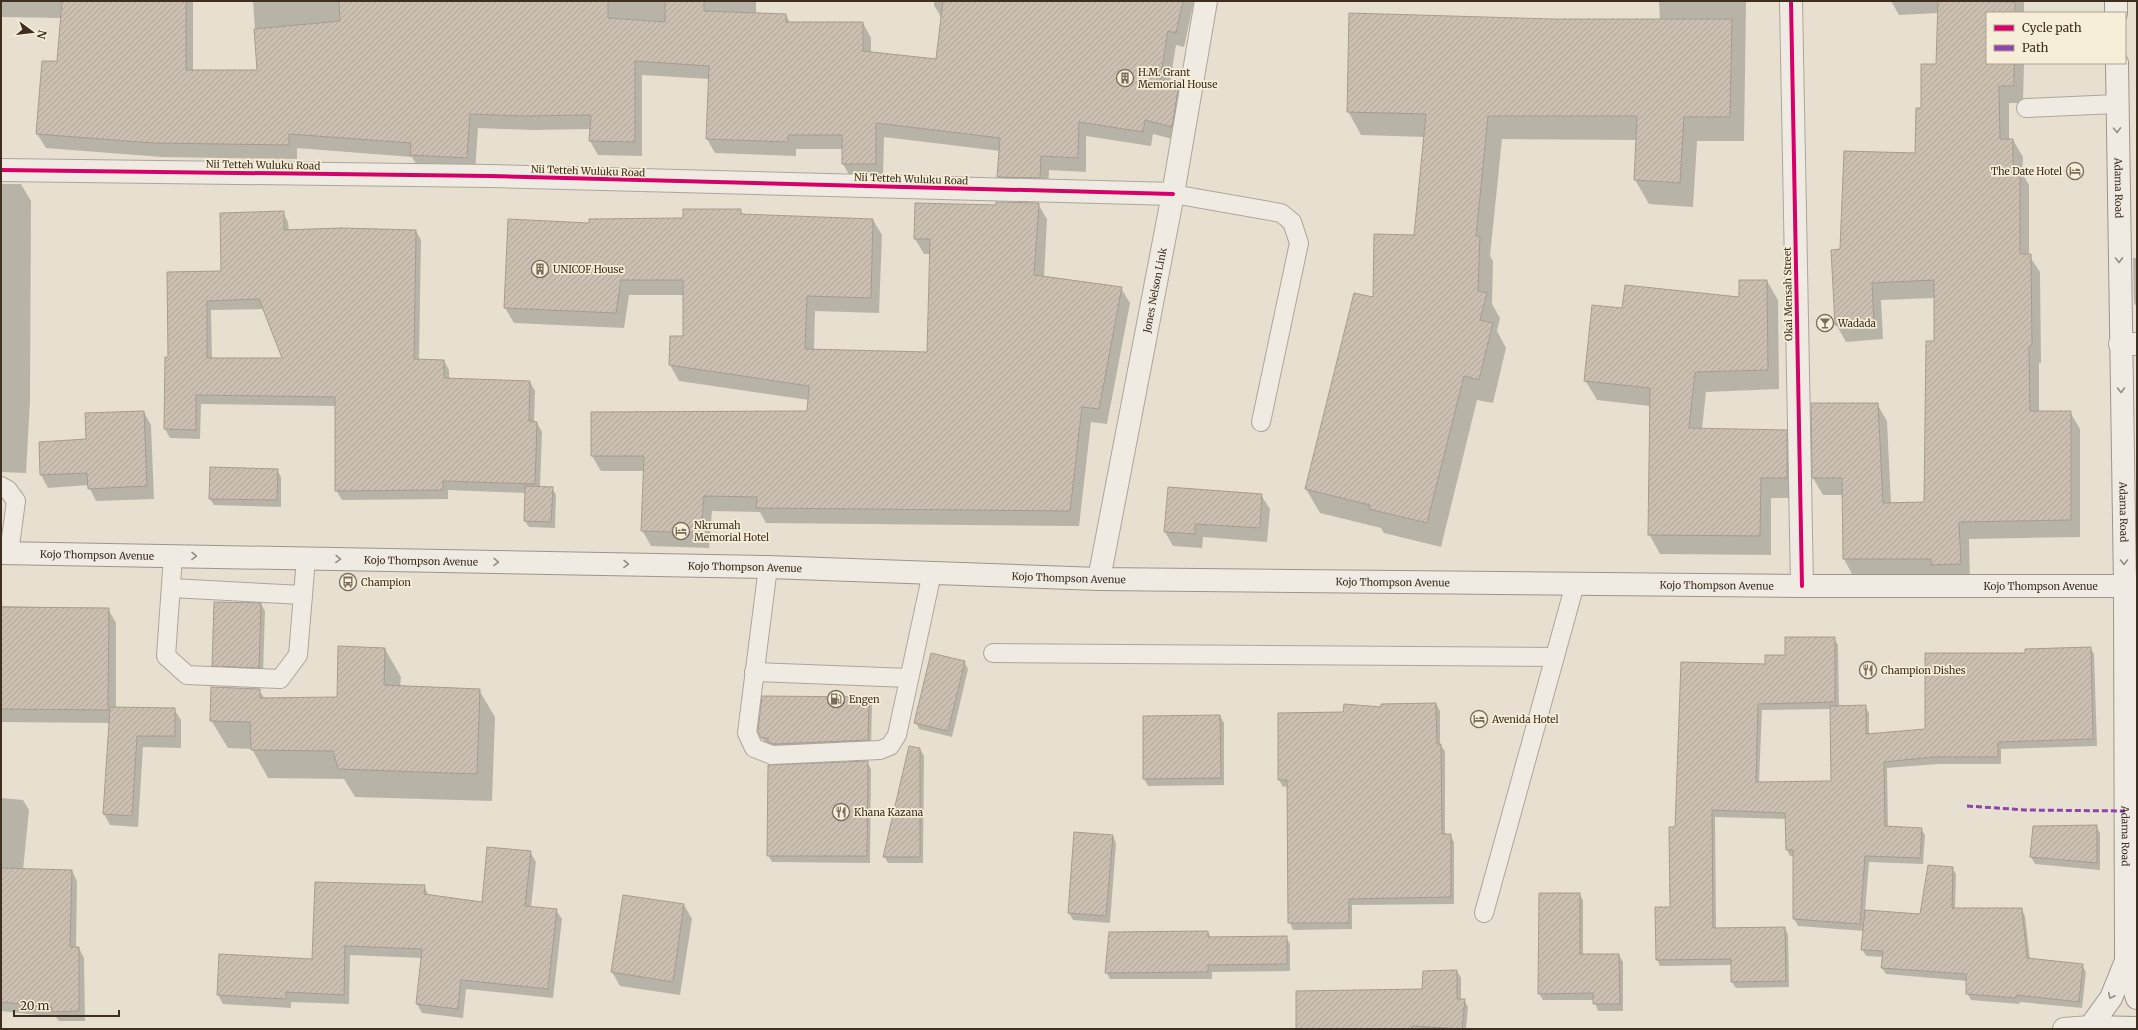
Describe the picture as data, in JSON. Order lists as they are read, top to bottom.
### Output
{
  "streets": {
    "main road": [
      "Nii Tetteh Wuluku Road",
      "Adama Road",
      "Jones Nelson Link",
      "Okai Mensah Street",
      "Kojo Thompson Avenue"
    ]
  },
  "crossings": [
    ["Nii Tetteh Wuluku Road", "Jones Nelson Link"],
    ["Adama Road", "Kojo Thompson Avenue"],
    ["Jones Nelson Link", "Kojo Thompson Avenue"],
    ["Okai Mensah Street", "Kojo Thompson Avenue"]
  ],
  "one_way": ["Adama Road"],
  "places": {
    "building": ["H.M. Grant Memorial House", "UNICOF House"],
    "hotel": ["The Date Hotel", "Nkrumah Memorial Hotel", "Avenida Hotel"],
    "bar": ["Wadada"],
    "bus stop": ["Champion"],
    "restaurant": ["Champion Dishes", "Khana Kazana"],
    "fuel station": ["Engen"]
  },
  "legend": ["Cycle path", "Path"],
  "scale_bar": "20 m",
  "north": "right"
}
